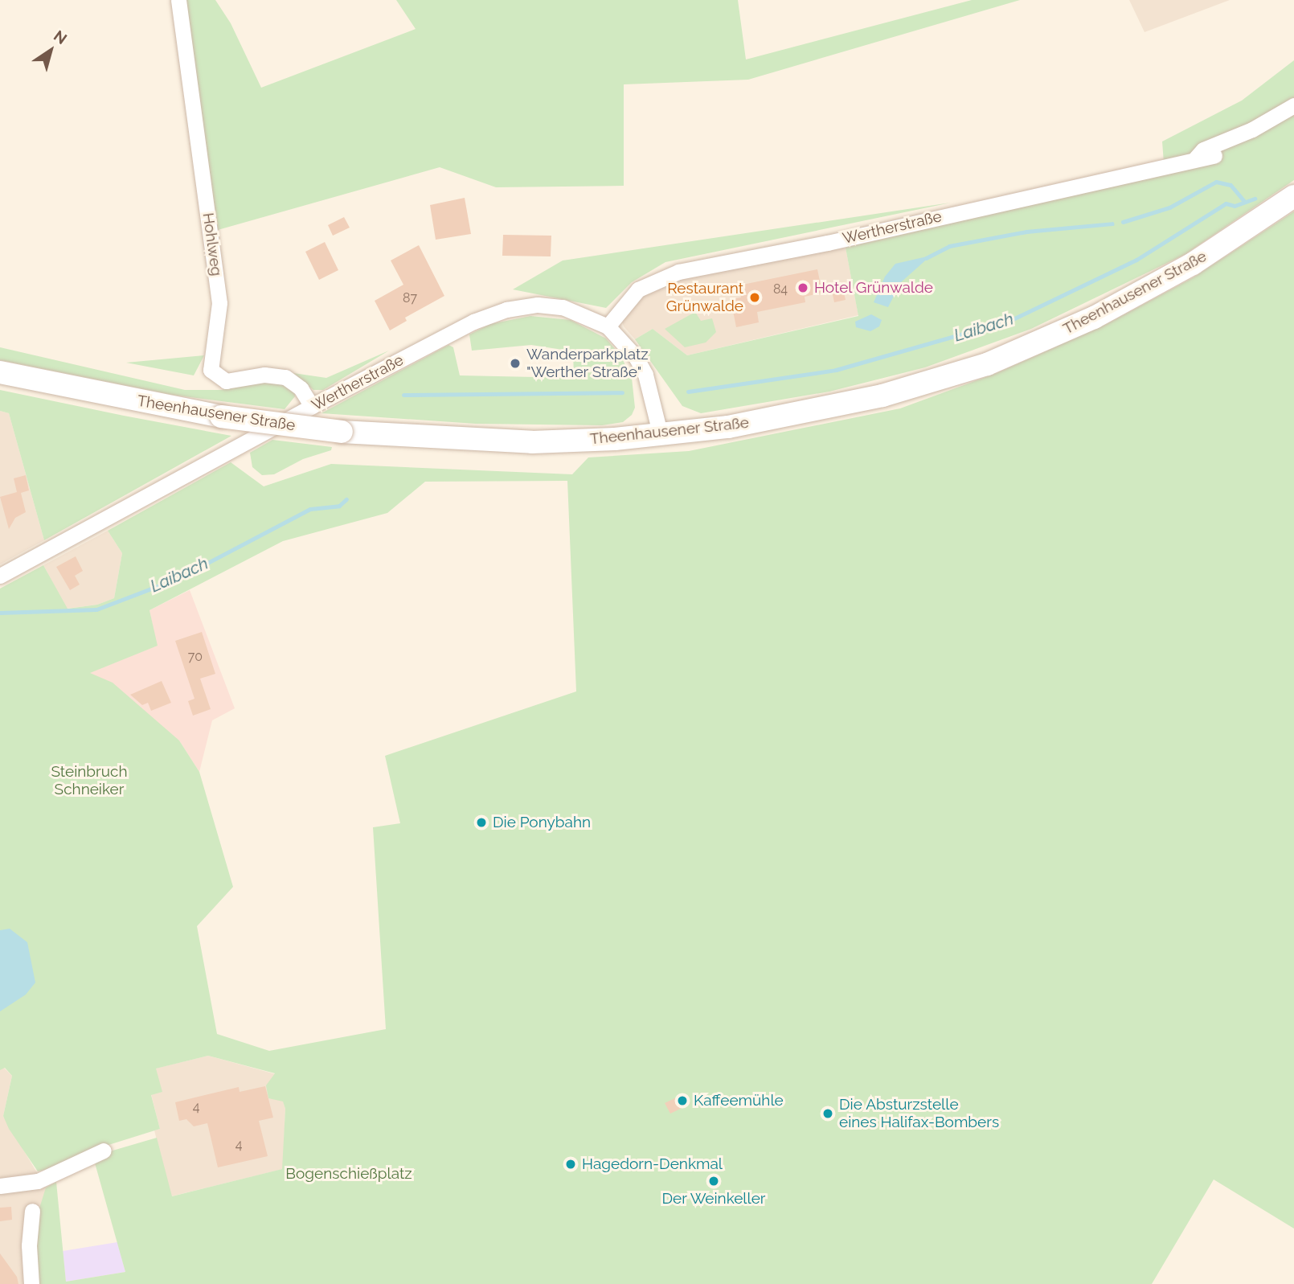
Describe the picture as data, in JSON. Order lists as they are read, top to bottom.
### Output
{
  "streets": {
    "main road": ["Theenhausener Straße"],
    "street": ["Wertherstraße", "Hohlweg"]
  },
  "crossings": [
    ["Wertherstraße", "Hohlweg"],
    ["Wertherstraße", "Theenhausener Straße"]
  ],
  "water": ["Laibach"],
  "parks": ["Steinbruch Schneiker", "Bogenschießplatz"],
  "places": [
    "Hotel Grünwalde",
    "Restaurant Grünwalde",
    "Wanderparkplatz \"Werther Straße\"",
    "Die Ponybahn",
    "Kaffeemühle",
    "Die Absturzstelle eines Halifax-Bombers",
    "Hagedorn-Denkmal",
    "Der Weinkeller"
  ],
  "house_numbers": [
    "84",
    "87",
    "70",
    "4",
    "4"
  ],
  "north": "top right"
}
